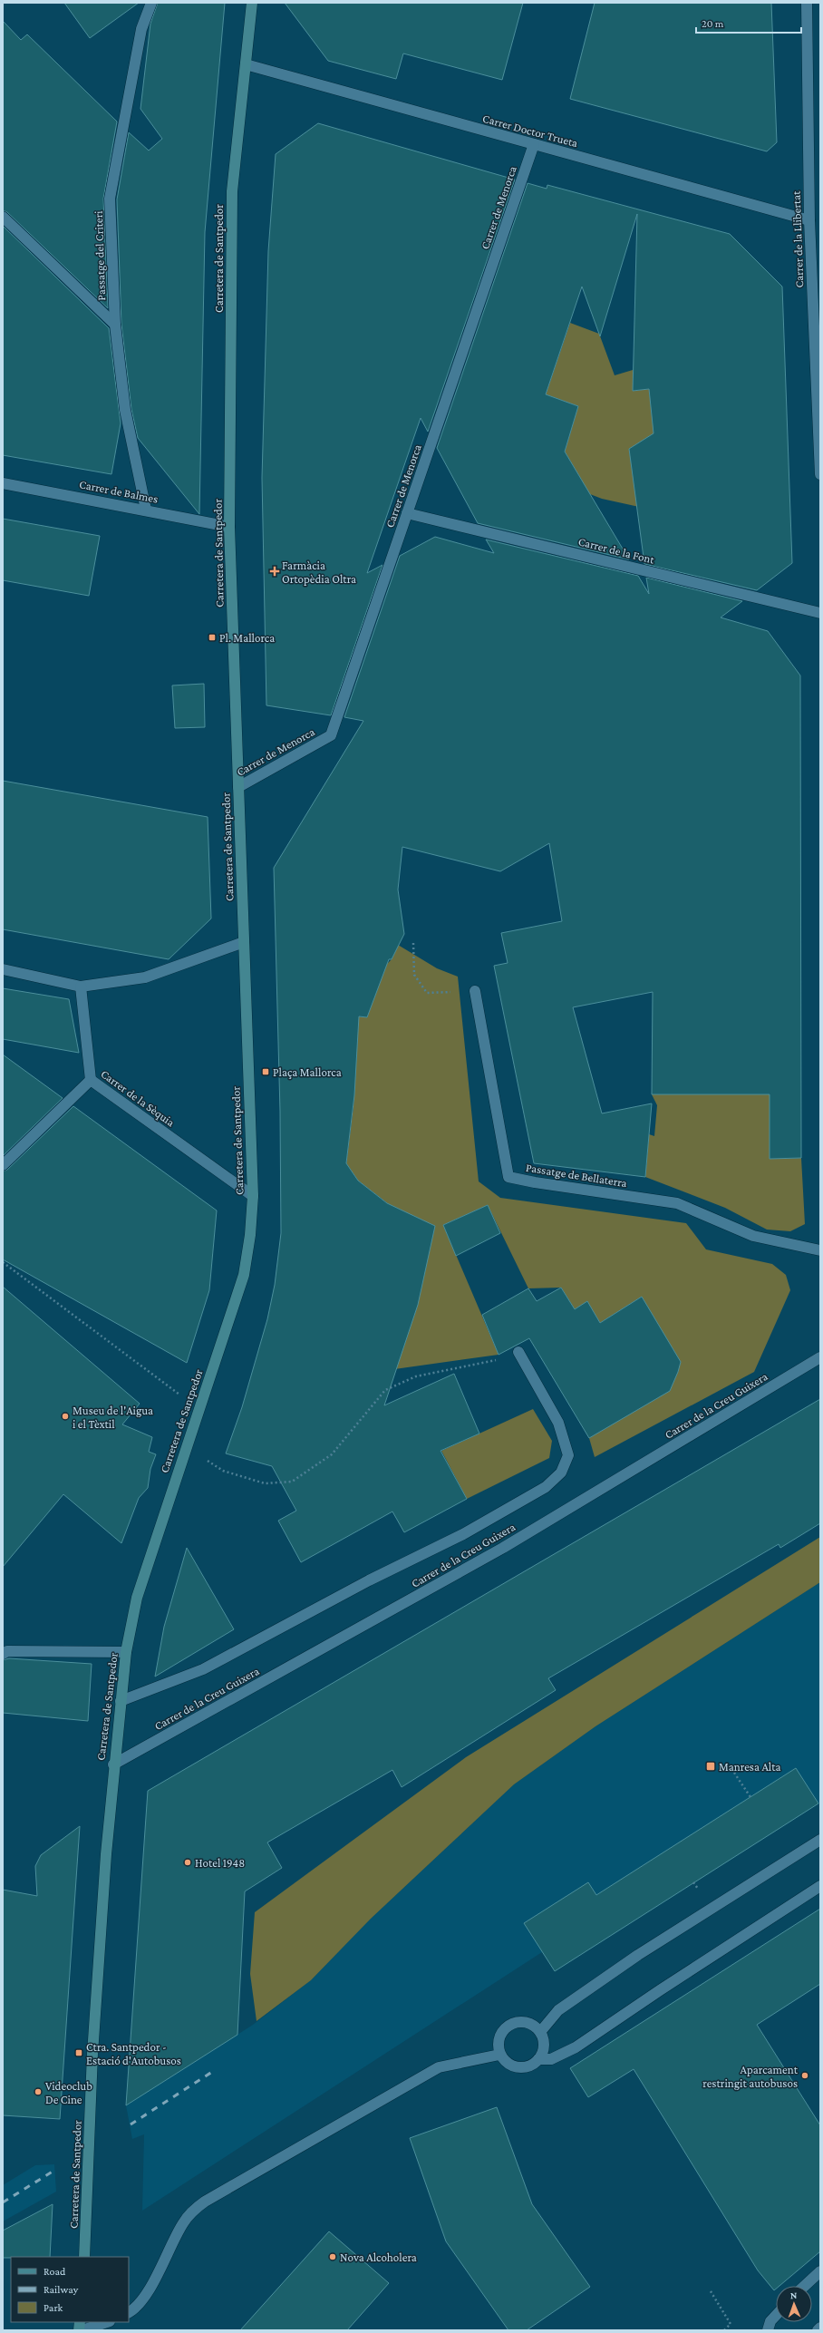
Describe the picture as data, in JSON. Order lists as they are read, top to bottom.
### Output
{
  "streets": {
    "street": [
      "Carrer Doctor Trueta",
      "Carrer de Menorca",
      "Carrer de la Llibertat",
      "Passatge del Criteri",
      "Carretera de Santpedor",
      "Carrer de Balmes",
      "Carrer de la Font",
      "Carrer de la Sèquia",
      "Passatge de Bellaterra",
      "Carrer de la Creu Guixera"
    ]
  },
  "crossings": [
    ["Carrer Doctor Trueta", "Carrer de Menorca"],
    ["Carrer Doctor Trueta", "Carrer de la Llibertat"],
    ["Carrer Doctor Trueta", "Carretera de Santpedor"],
    ["Carrer de Menorca", "Carretera de Santpedor"],
    ["Carrer de Menorca", "Carrer de la Font"],
    ["Passatge del Criteri", "Carrer de Balmes"],
    ["Carretera de Santpedor", "Carrer de Balmes"],
    ["Carretera de Santpedor", "Carrer de la Sèquia"],
    ["Carretera de Santpedor", "Carrer de la Creu Guixera"]
  ],
  "places": {
    "health": ["Farmàcia Ortopèdia Oltra"],
    "transit": [
      "Pl. Mallorca",
      "Plaça Mallorca",
      "Manresa Alta",
      "Ctra. Santpedor - Estació d'Autobusos"
    ],
    "other": [
      "Museu de l'Aigua i el Tèxtil",
      "Hotel 1948",
      "Aparcament restringit autobusos",
      "Videoclub De Cine",
      "Nova Alcoholera"
    ]
  },
  "legend": ["Road", "Railway", "Park"],
  "scale_bar": "20 m",
  "north": "top"
}
